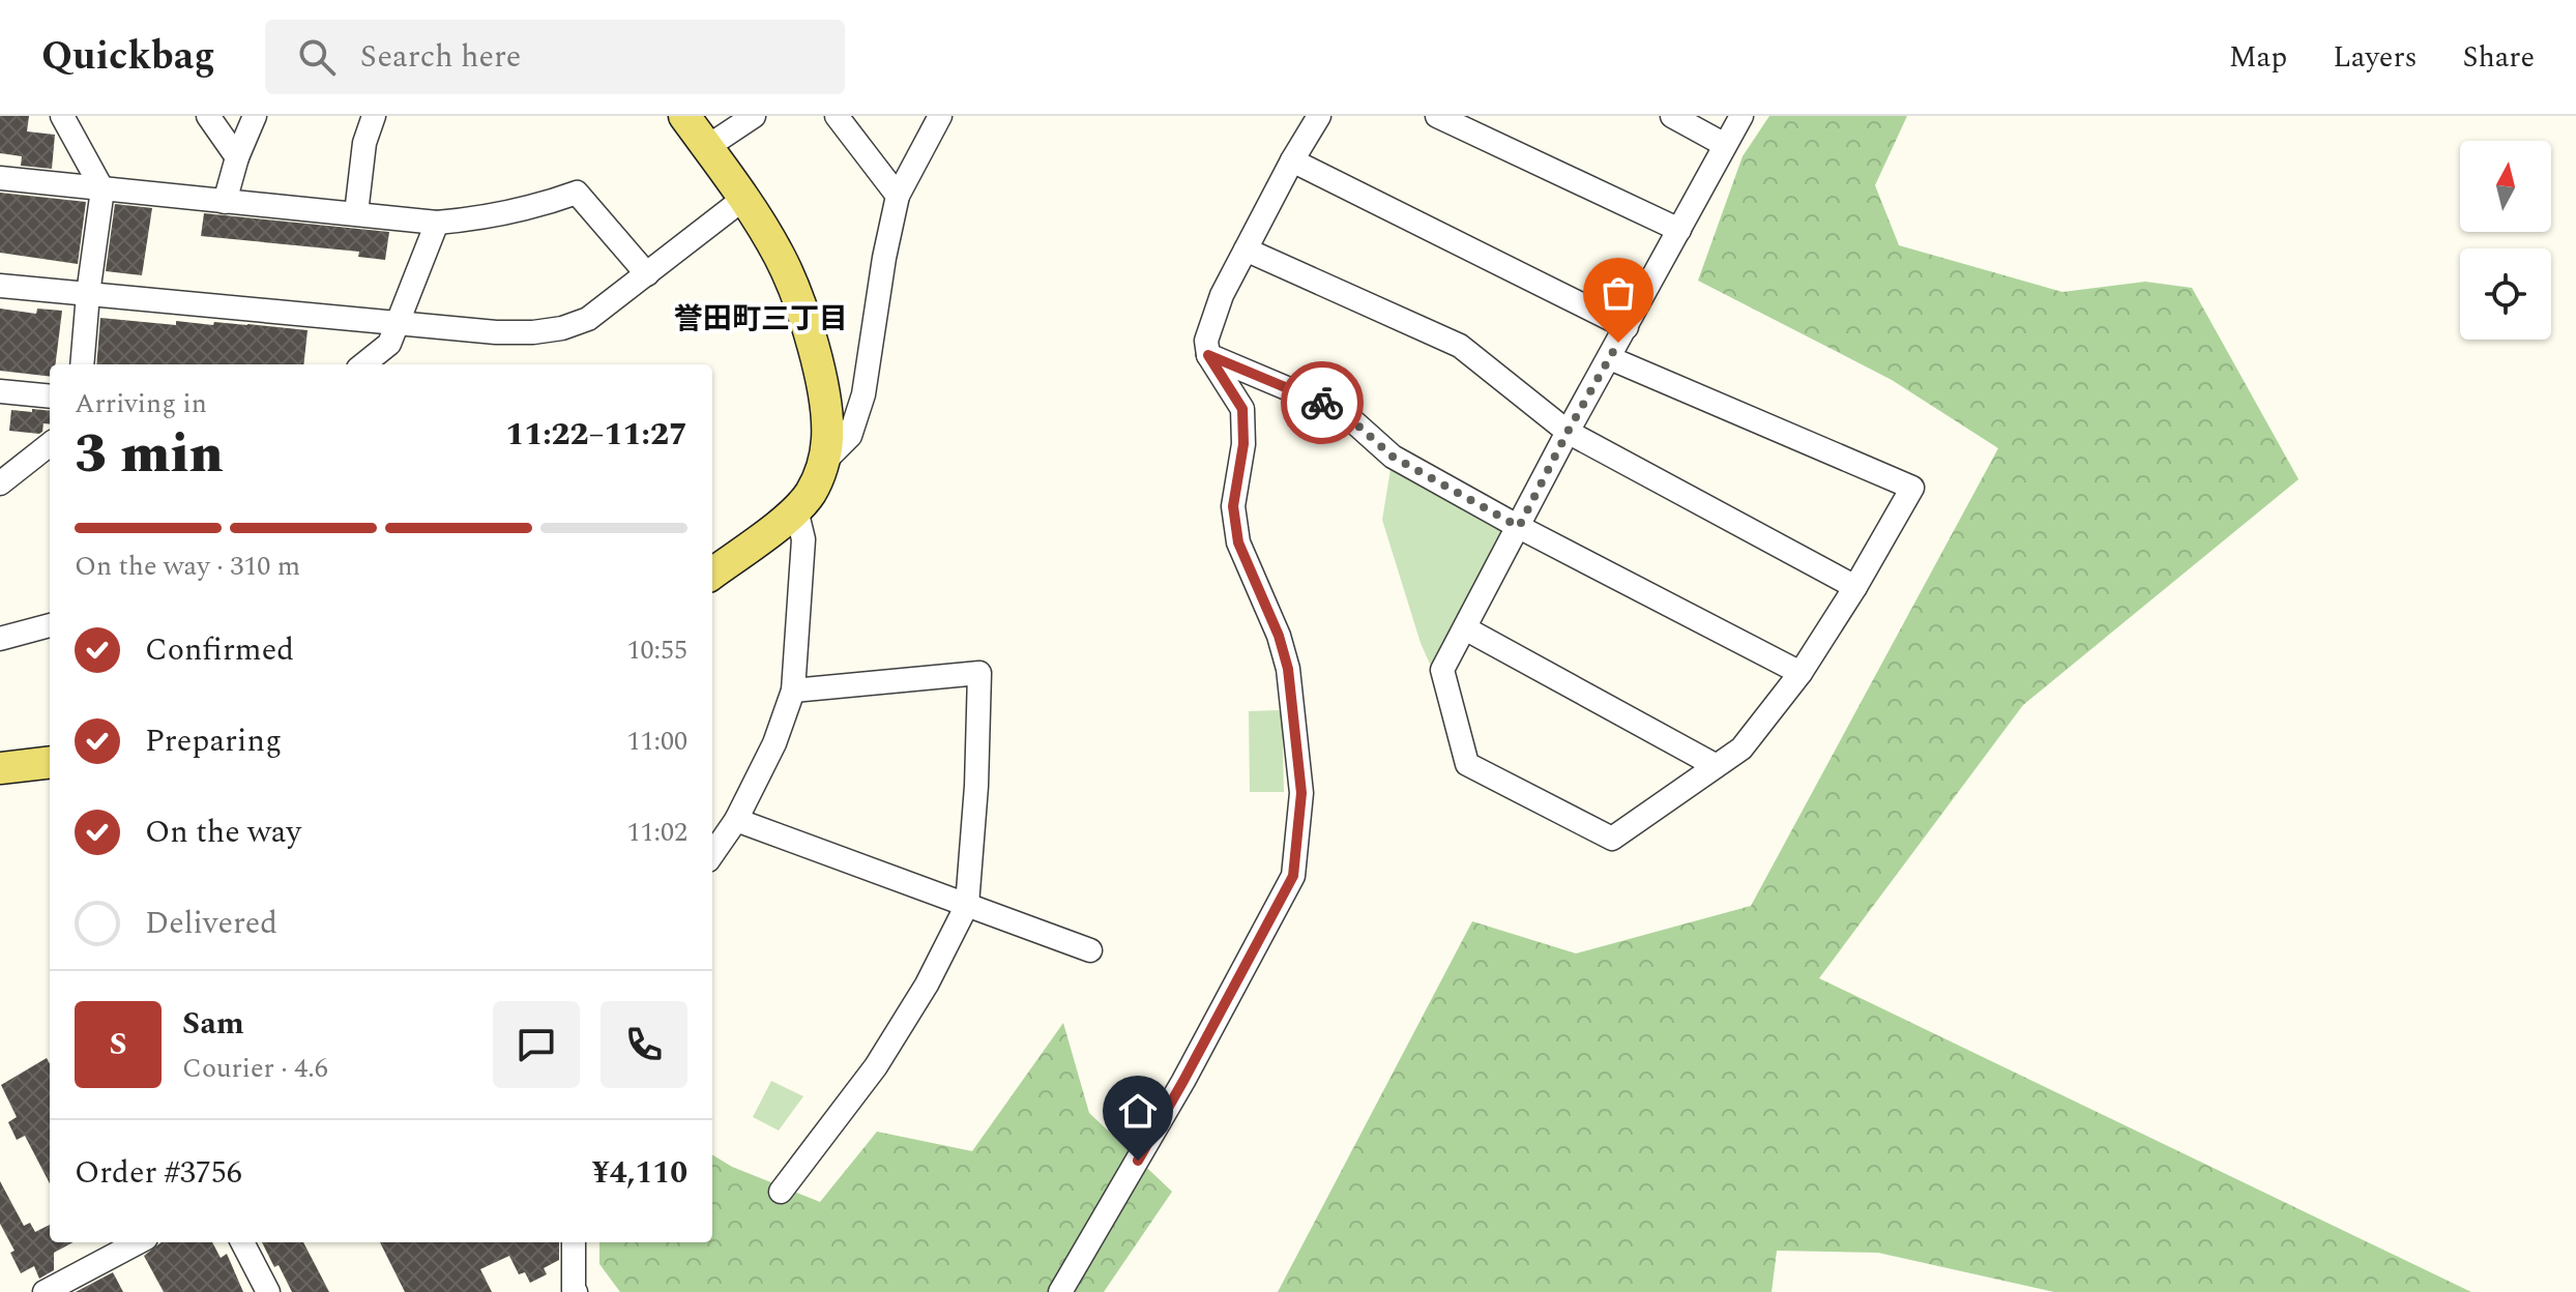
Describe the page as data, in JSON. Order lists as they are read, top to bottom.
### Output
{
  "districts": ["誉田町三丁目"],
  "north": "top",
  "page": {
    "header": "Quickbag",
    "search": "Search here",
    "nav": ["Map", "Layers", "Share"],
    "heading": ["3 min", "Arriving in", "11:22–11:27"],
    "panel": [
      "Sam",
      "Courier · 4.6",
      "Order #3756",
      "¥4,110"
    ],
    "bar": "On the way · 310 m",
    "list": [
      ["Confirmed", "10:55"],
      ["Preparing", "11:00"],
      ["On the way", "11:02"],
      "Delivered"
    ],
    "round": "S"
  }
}
